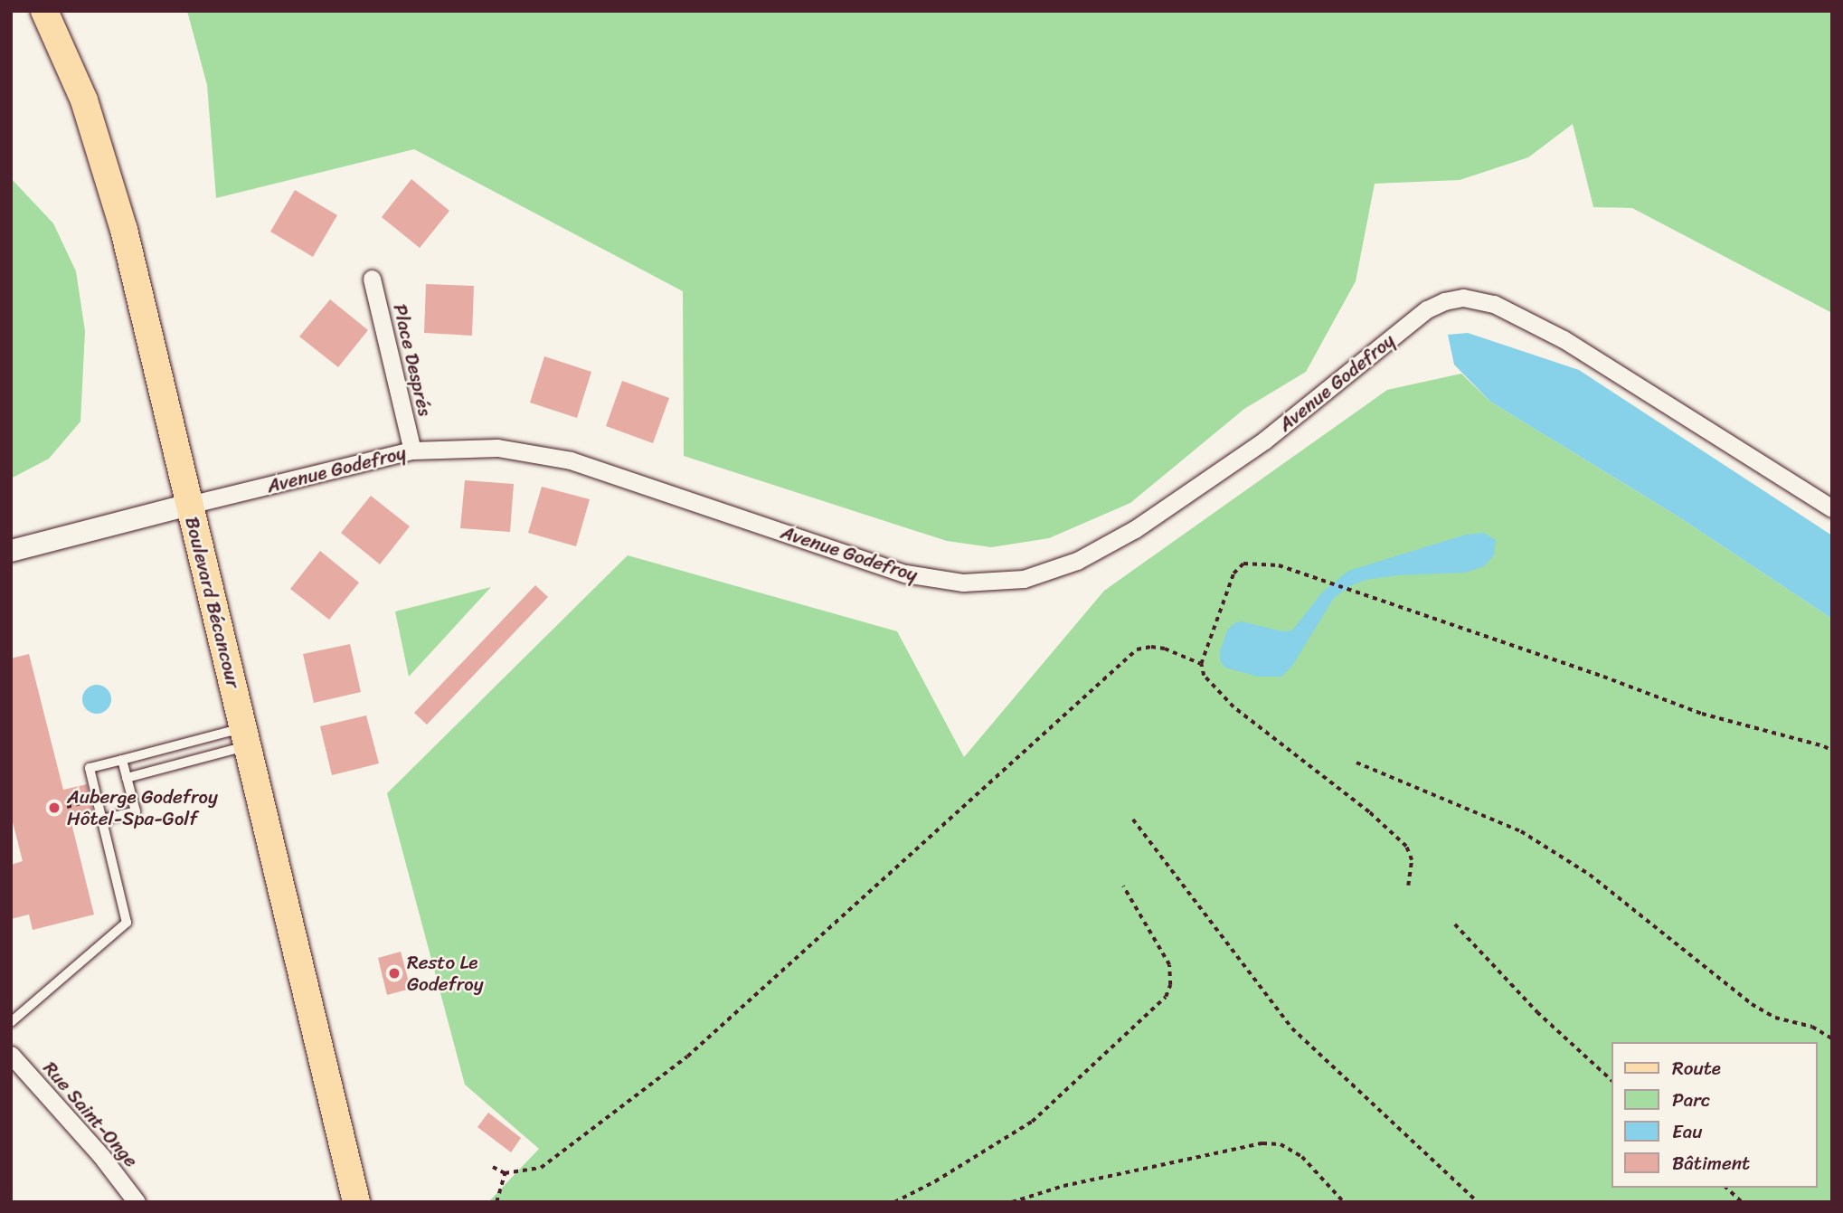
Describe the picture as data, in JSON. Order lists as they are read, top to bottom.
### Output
{
  "streets": {
    "main road": ["Boulevard Bécancour"],
    "street": ["Place Després", "Avenue Godefroy", "Rue Saint-Onge"]
  },
  "crossings": [
    ["Place Després", "Avenue Godefroy"],
    ["Avenue Godefroy", "Boulevard Bécancour"]
  ],
  "places": ["Auberge Godefroy Hôtel-Spa-Golf", "Resto Le Godefroy"],
  "legend": [
    "Route",
    "Parc",
    "Eau",
    "Bâtiment"
  ]
}
